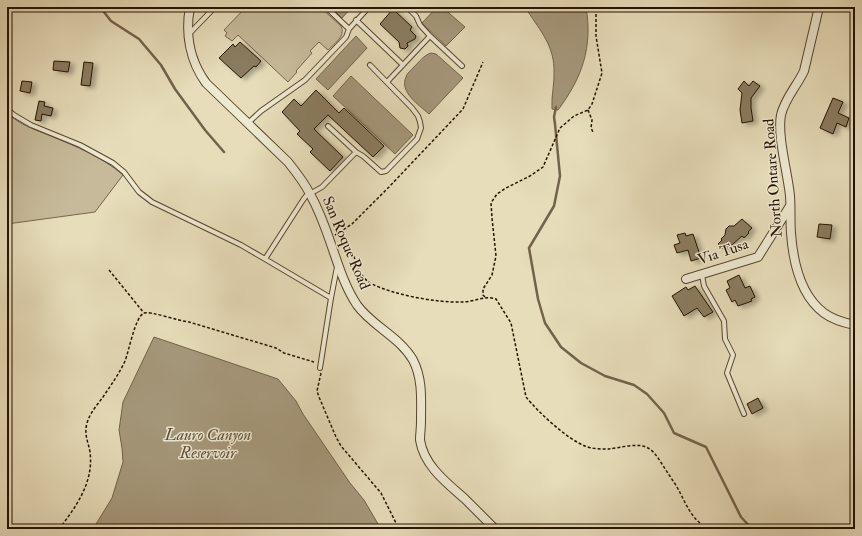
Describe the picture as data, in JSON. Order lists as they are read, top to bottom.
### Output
{
  "streets": {
    "street": ["North Ontare Road", "San Roque Road", "Via Tusa"]
  },
  "crossings": [
    ["North Ontare Road", "Via Tusa"]
  ],
  "water": ["Lauro Canyon Reservoir"]
}
